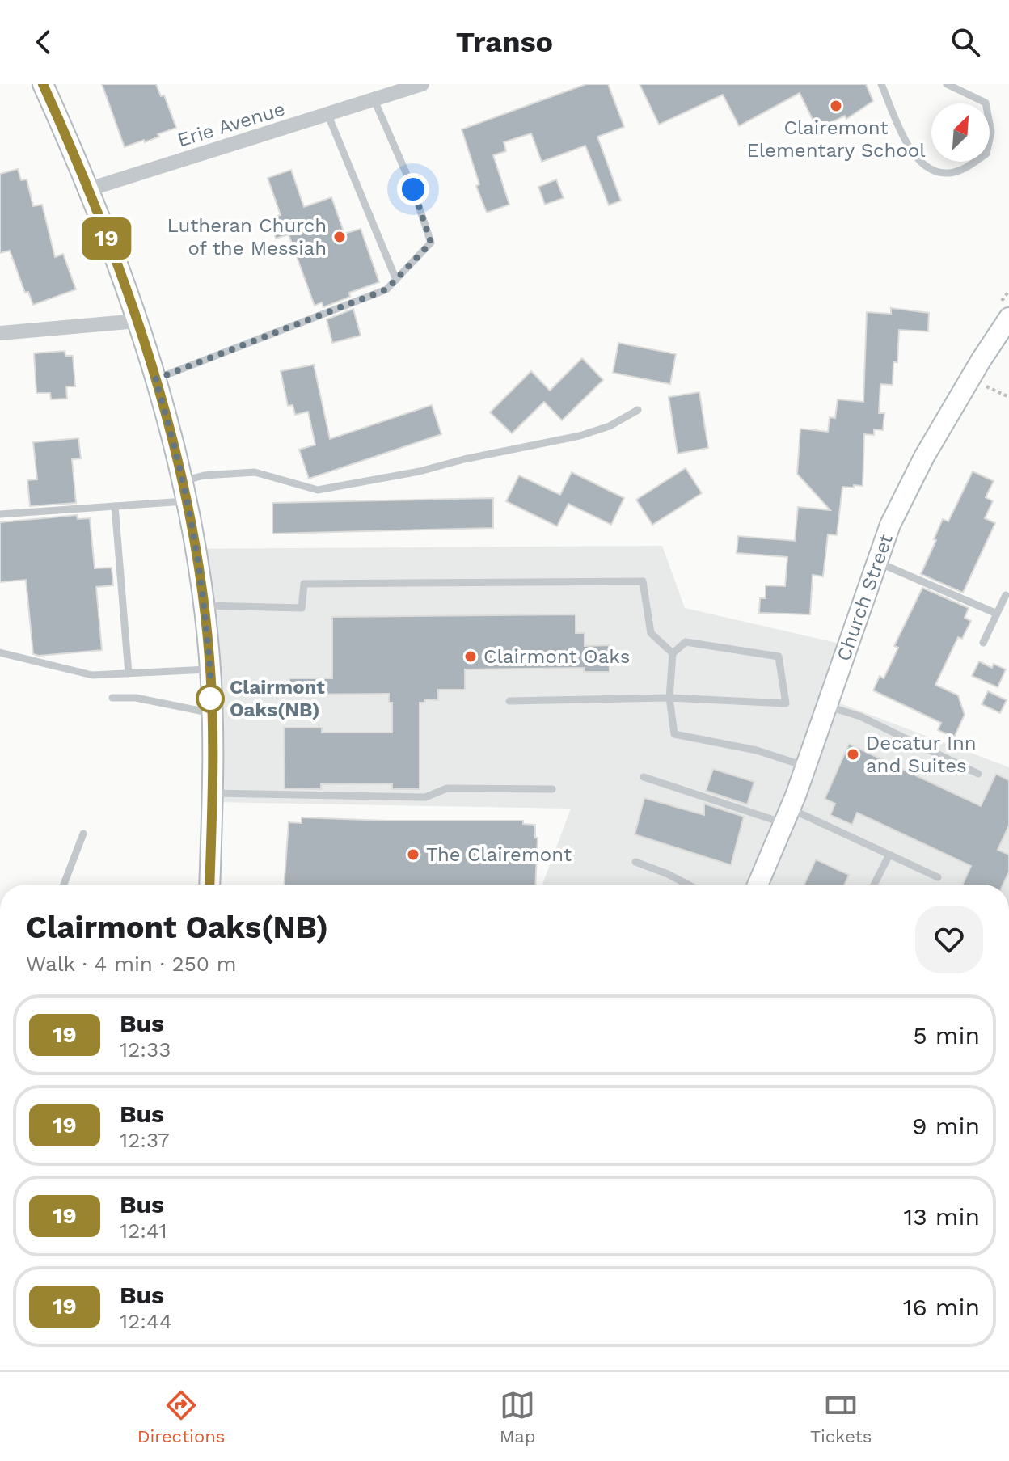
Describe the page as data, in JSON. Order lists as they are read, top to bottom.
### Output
{
  "streets": {
    "main road": ["Church Street"],
    "street": ["Erie Avenue"]
  },
  "places": [
    "Clairemont Elementary School",
    "Lutheran Church of the Messiah",
    "Clairmont Oaks",
    "Clairmont Oaks(NB)",
    "Decatur Inn and Suites",
    "The Clairemont"
  ],
  "lines": ["bus line 19"],
  "north": "top right",
  "page": {
    "header": "Transo",
    "on_map": "19",
    "heading": ["Clairmont Oaks(NB)", "Walk · 4 min · 250 m"],
    "list": [
      {
        "mark": "19",
        "name": "Bus",
        "note": "12:33",
        "value": "5 min"
      },
      {
        "mark": "19",
        "name": "Bus",
        "note": "12:37",
        "value": "9 min"
      },
      {
        "mark": "19",
        "name": "Bus",
        "note": "12:41",
        "value": "13 min"
      },
      {
        "mark": "19",
        "name": "Bus",
        "note": "12:44",
        "value": "16 min"
      }
    ],
    "tabs": ["Directions", "Map", "Tickets"]
  }
}
